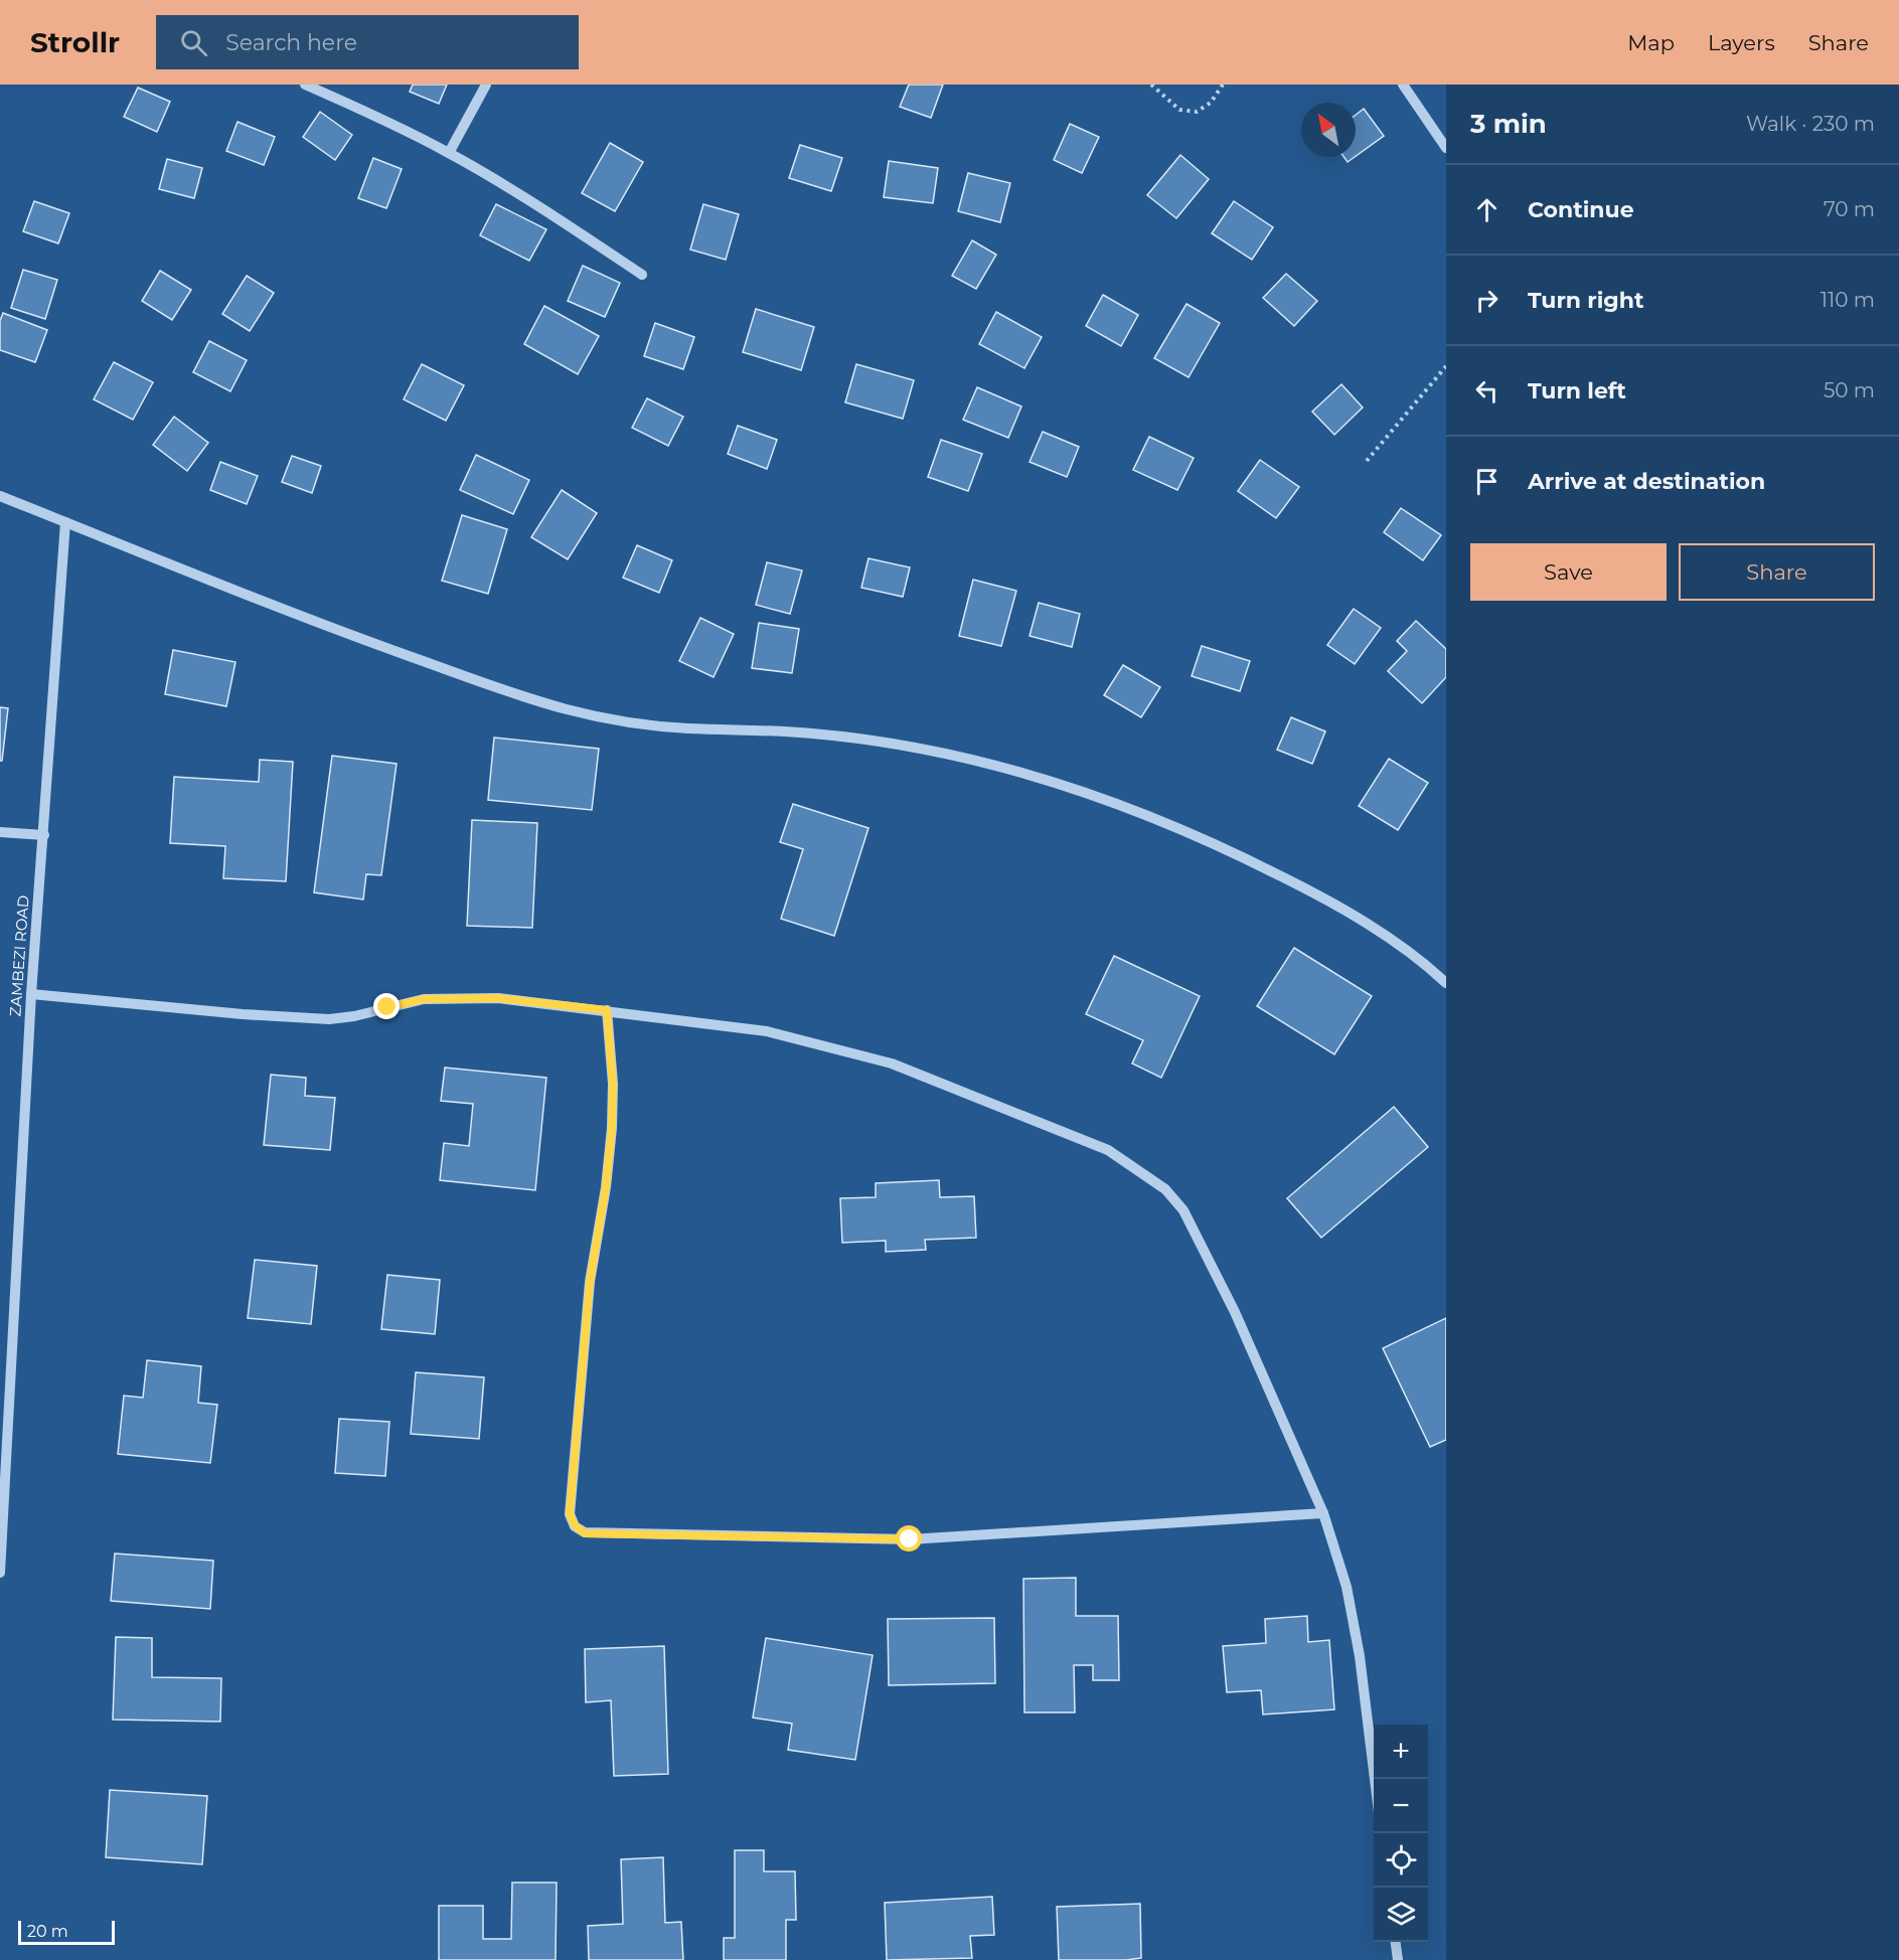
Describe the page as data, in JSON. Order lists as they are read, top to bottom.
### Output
{
  "streets": {
    "street": ["ZAMBEZI ROAD"]
  },
  "scale_bar": "20 m",
  "north": "top left",
  "page": {
    "header": "Strollr",
    "search": "Search here",
    "nav": ["Map", "Layers", "Share"],
    "heading": ["3 min", "Walk · 230 m"],
    "list": [
      ["Continue", "70 m"],
      ["Turn right", "110 m"],
      ["Turn left", "50 m"],
      "Arrive at destination"
    ],
    "buttons": ["Save", "Share"],
    "map_buttons": ["+", "−"],
    "scale": "20 m"
  }
}
